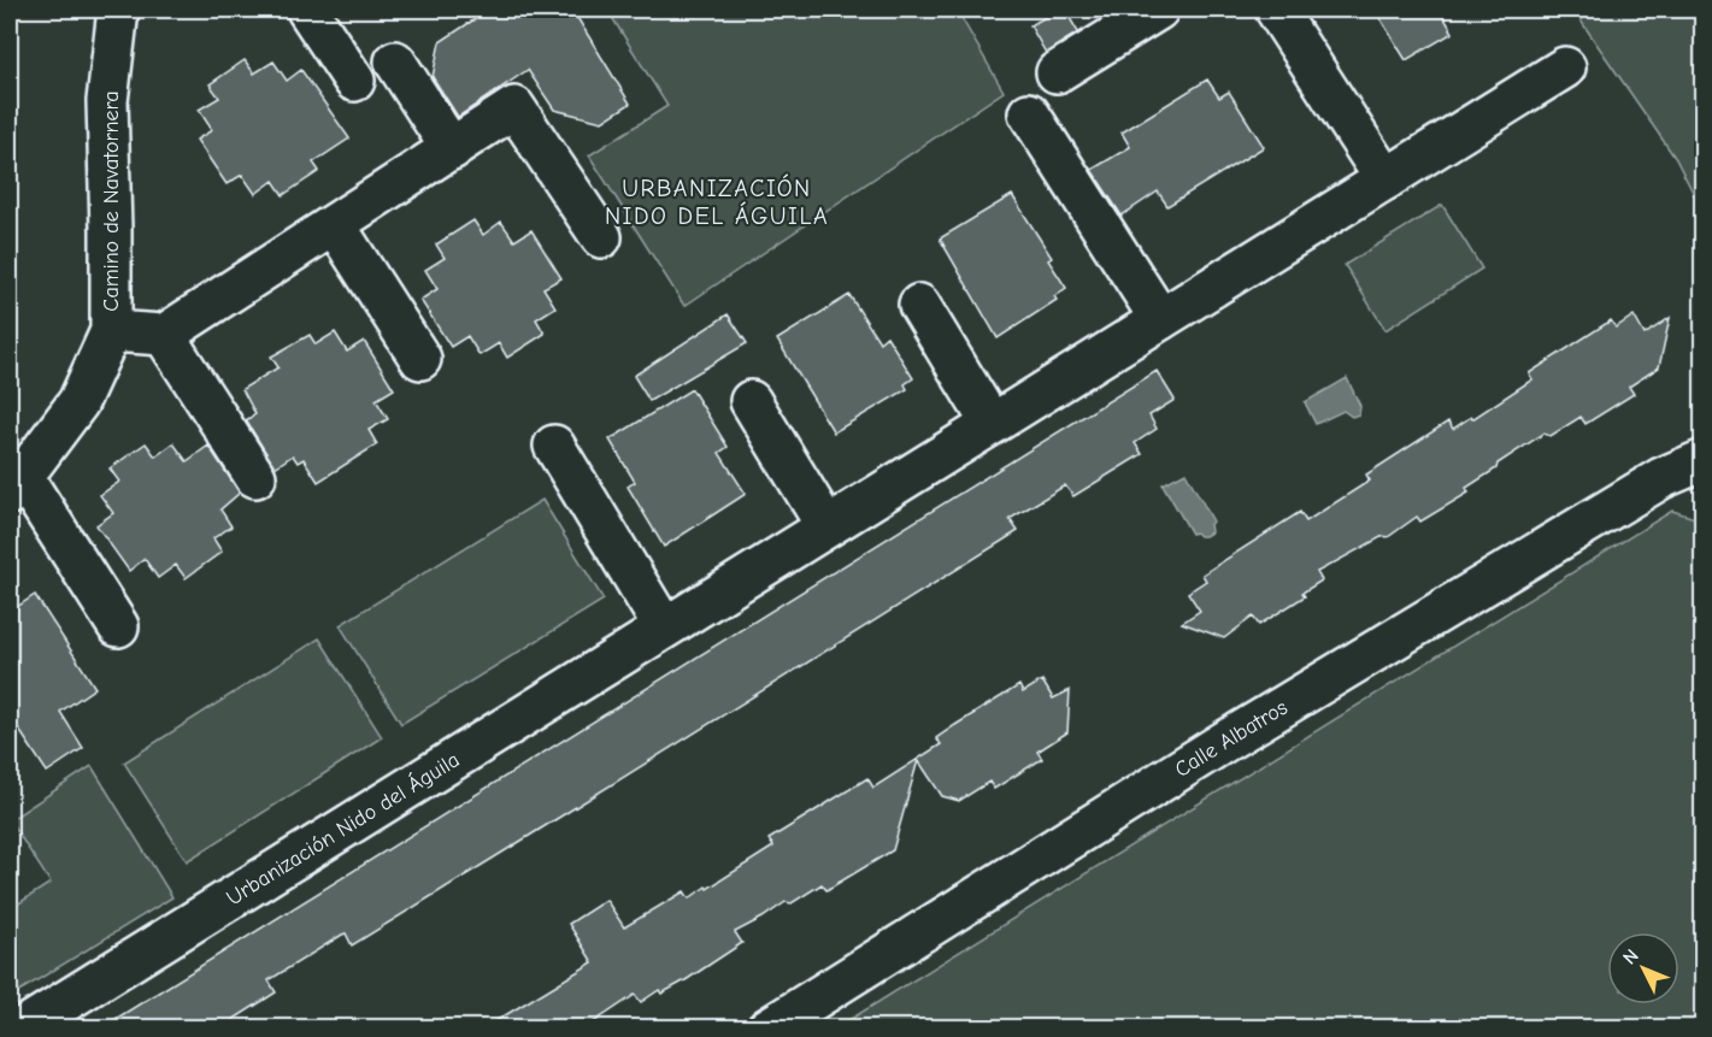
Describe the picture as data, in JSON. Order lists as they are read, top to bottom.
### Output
{
  "streets": {
    "street": ["Camino de Navatornera", "Calle Albatros", "Urbanización Nido del Águila"]
  },
  "districts": ["URBANIZACIÓN NIDO DEL ÁGUILA"],
  "north": "top left"
}
